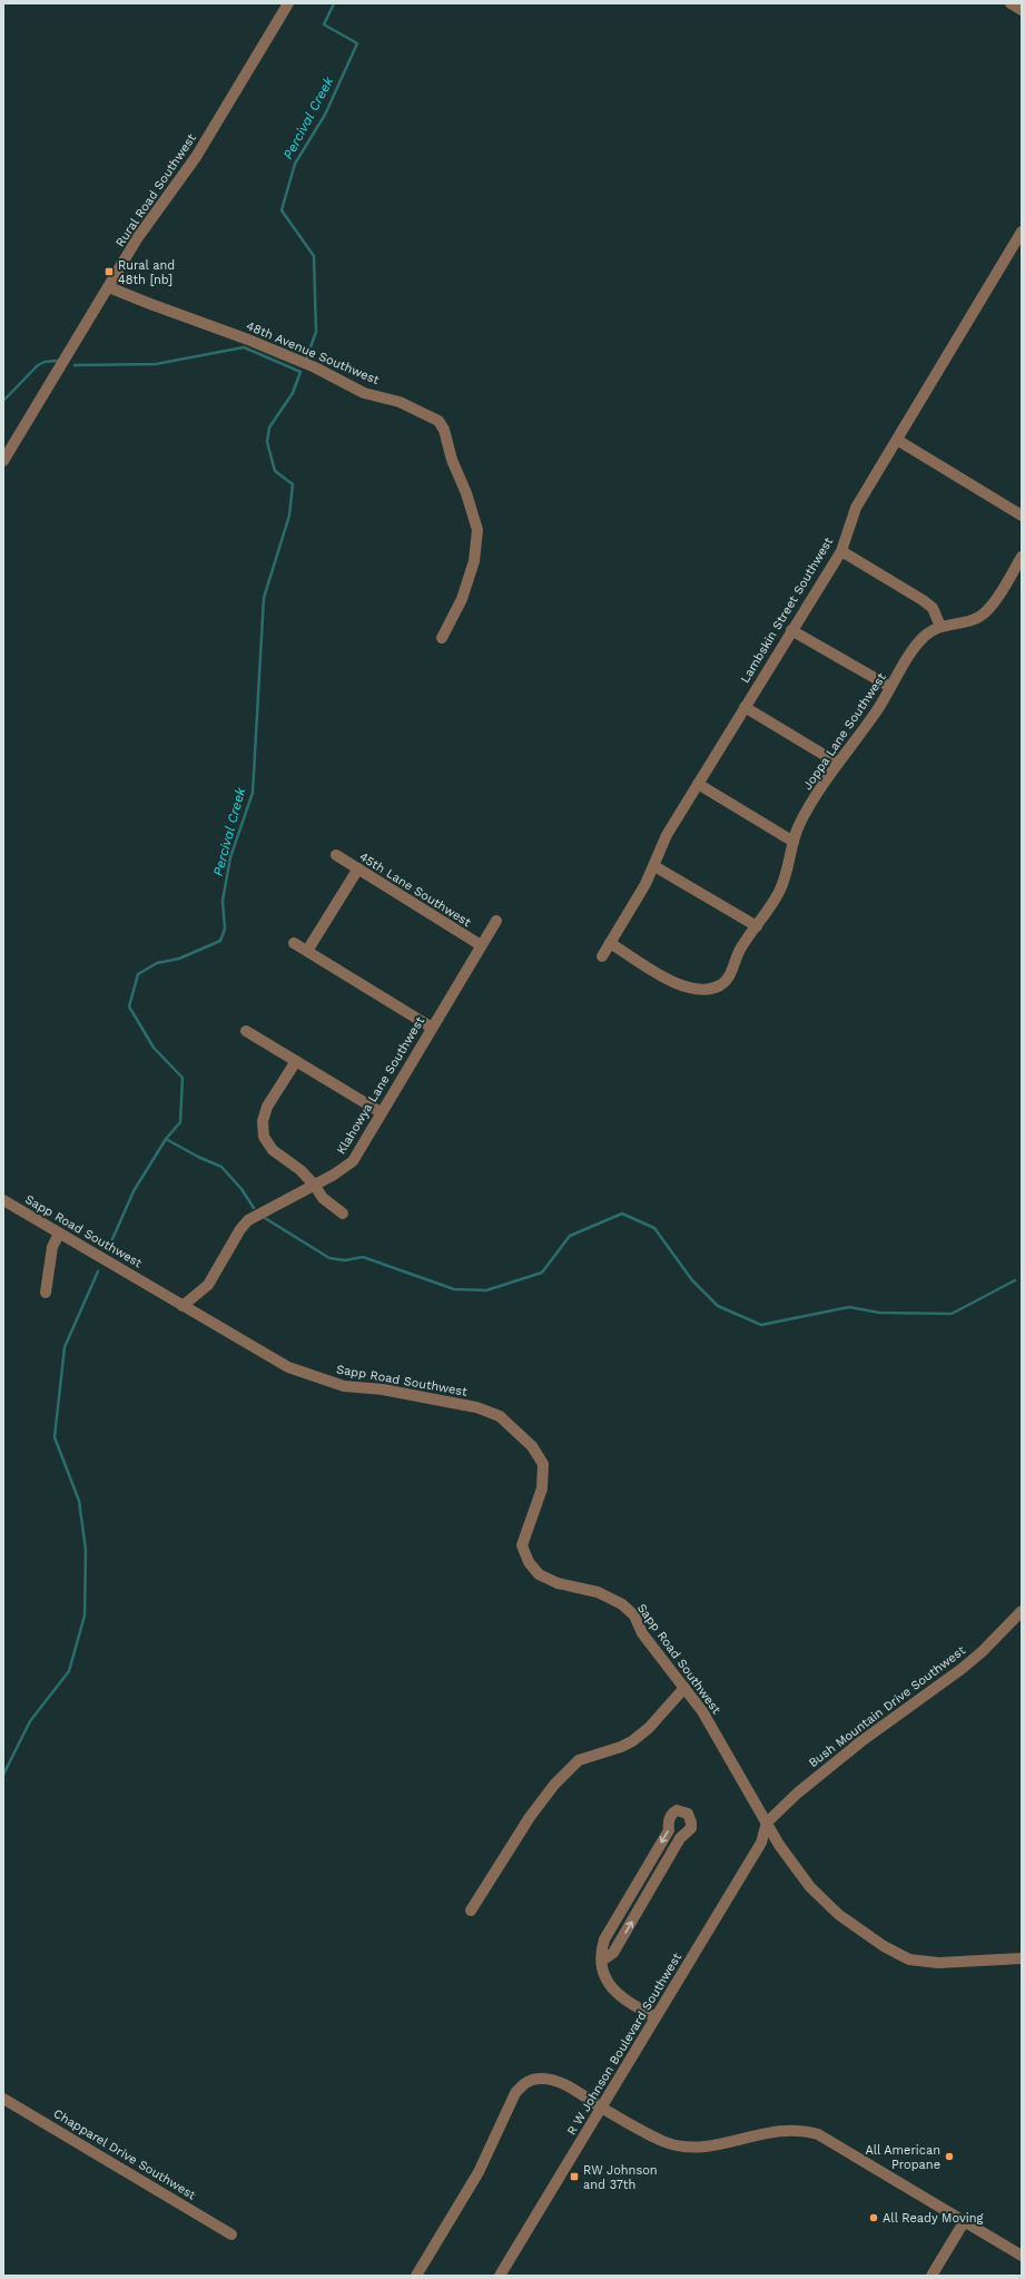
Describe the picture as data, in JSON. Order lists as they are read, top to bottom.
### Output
{
  "streets": {
    "street": [
      "Rural Road Southwest",
      "48th Avenue Southwest",
      "Lambskin Street Southwest",
      "Joppa Lane Southwest",
      "45th Lane Southwest",
      "Klahowya Lane Southwest",
      "Sapp Road Southwest",
      "Bush Mountain Drive Southwest",
      "R W Johnson Boulevard Southwest",
      "Chapparel Drive Southwest"
    ]
  },
  "crossings": [
    ["Rural Road Southwest", "48th Avenue Southwest"],
    ["Lambskin Street Southwest", "Joppa Lane Southwest"],
    ["45th Lane Southwest", "Klahowya Lane Southwest"],
    ["Klahowya Lane Southwest", "Sapp Road Southwest"],
    ["Sapp Road Southwest", "Bush Mountain Drive Southwest"],
    ["Sapp Road Southwest", "R W Johnson Boulevard Southwest"],
    ["Bush Mountain Drive Southwest", "R W Johnson Boulevard Southwest"]
  ],
  "water": ["Percival Creek"],
  "places": {
    "transit": ["Rural and 48th [nb]", "RW Johnson and 37th"],
    "other": ["All American Propane", "All Ready Moving"]
  }
}
